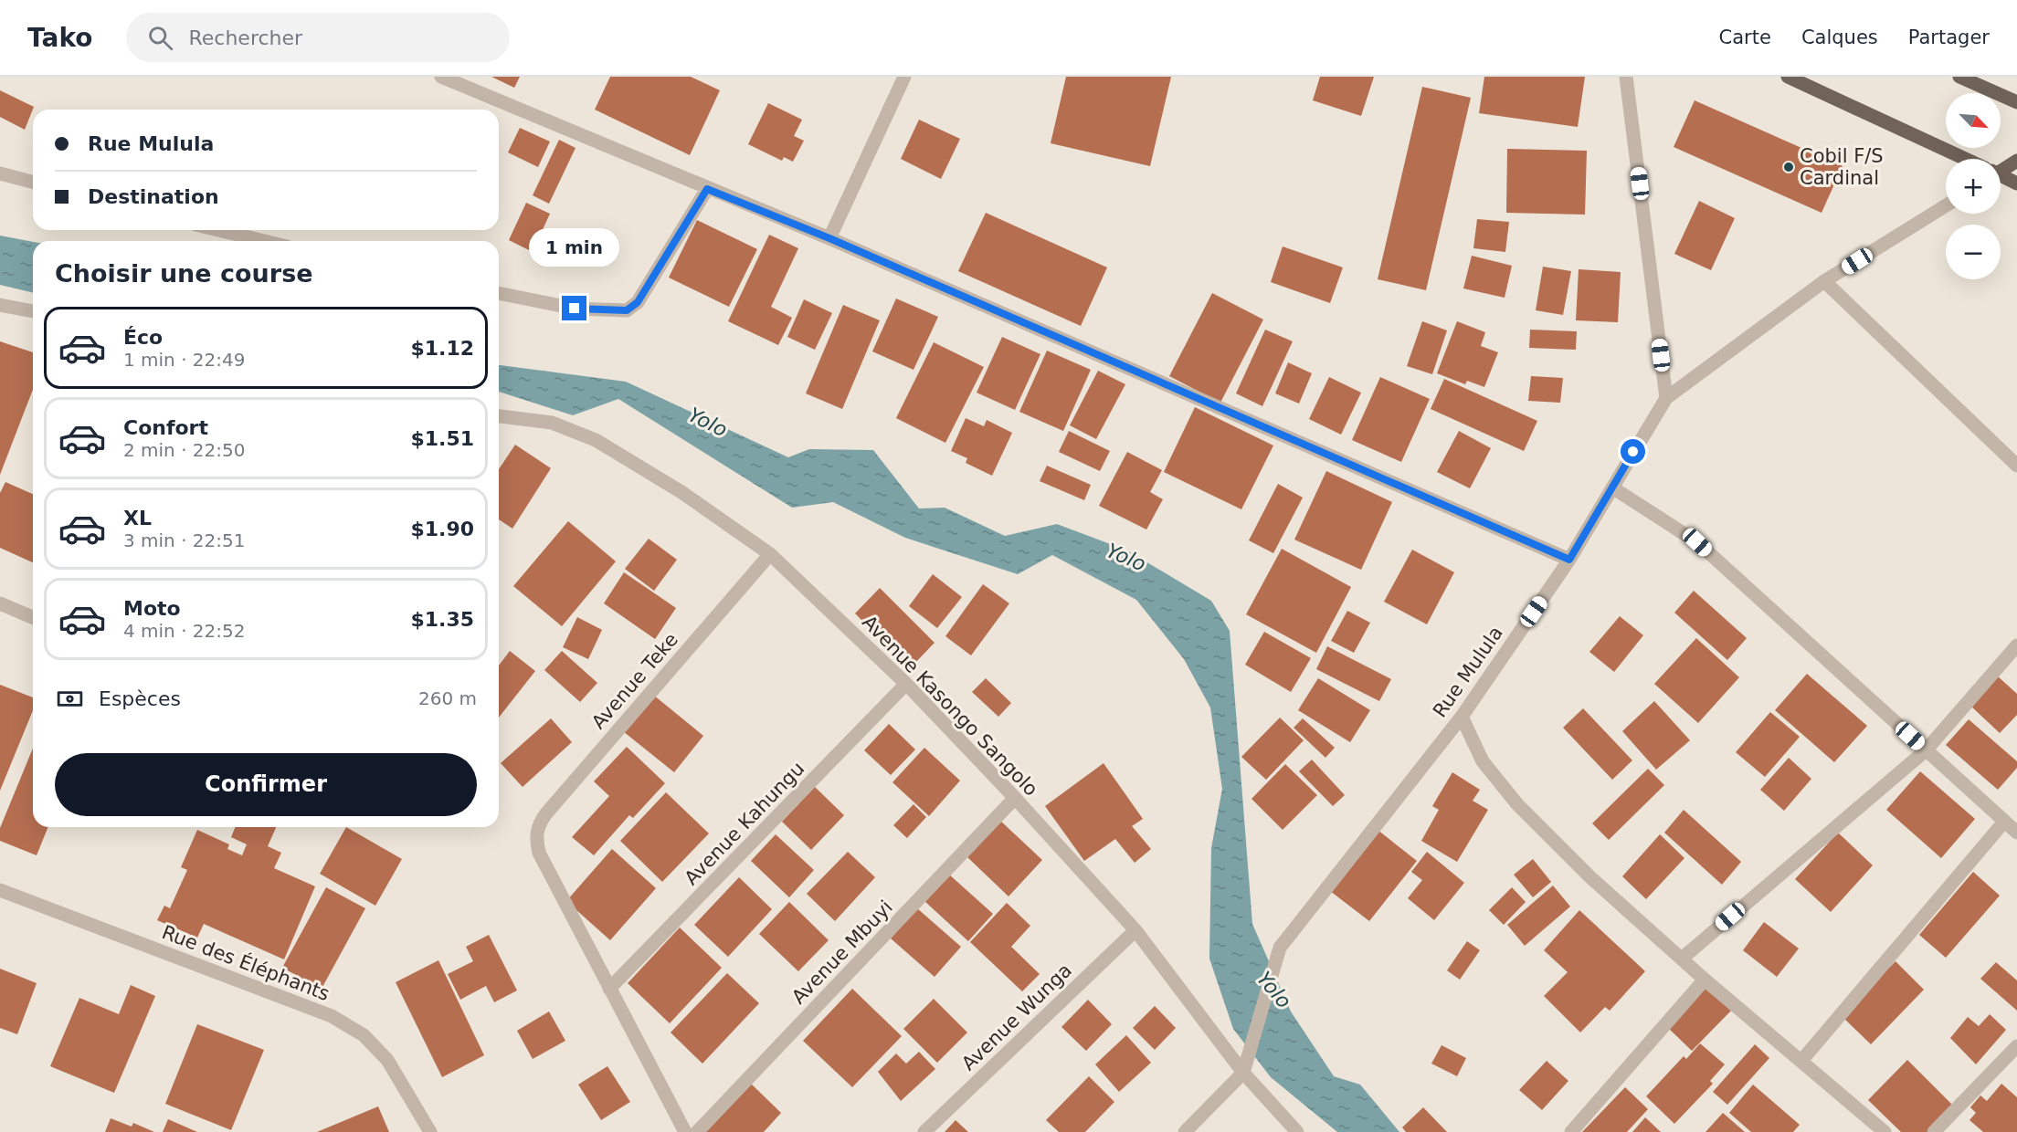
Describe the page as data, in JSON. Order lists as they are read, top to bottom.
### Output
{
  "streets": {
    "street": [
      "Rue Mulula",
      "Avenue Teke",
      "Avenue Kasongo Sangolo",
      "Avenue Kahungu",
      "Avenue Mbuyi",
      "Rue des Éléphants",
      "Avenue Wunga"
    ]
  },
  "crossings": [
    ["Rue Mulula", "Avenue Kasongo Sangolo"],
    ["Avenue Teke", "Avenue Kasongo Sangolo"],
    ["Avenue Teke", "Avenue Kahungu"],
    ["Avenue Kasongo Sangolo", "Avenue Kahungu"],
    ["Avenue Kasongo Sangolo", "Avenue Mbuyi"],
    ["Avenue Kasongo Sangolo", "Avenue Wunga"]
  ],
  "water": ["Yolo"],
  "places": ["Cobil F/S Cardinal"],
  "north": "bottom right",
  "page": {
    "header": "Tako",
    "search": "Rechercher",
    "nav": ["Carte", "Calques", "Partager"],
    "map_buttons": ["+", "−"],
    "banner": ["Rue Mulula", "Destination"],
    "bubble": "1 min",
    "heading": "Choisir une course",
    "list": [
      {
        "name": "Éco",
        "note": "1 min · 22:49",
        "value": "$1.12"
      },
      {
        "name": "Confort",
        "note": "2 min · 22:50",
        "value": "$1.51"
      },
      {
        "name": "XL",
        "note": "3 min · 22:51",
        "value": "$1.90"
      },
      {
        "name": "Moto",
        "note": "4 min · 22:52",
        "value": "$1.35"
      }
    ],
    "pay": ["Espèces", "260 m"],
    "buttons": "Confirmer"
  }
}
